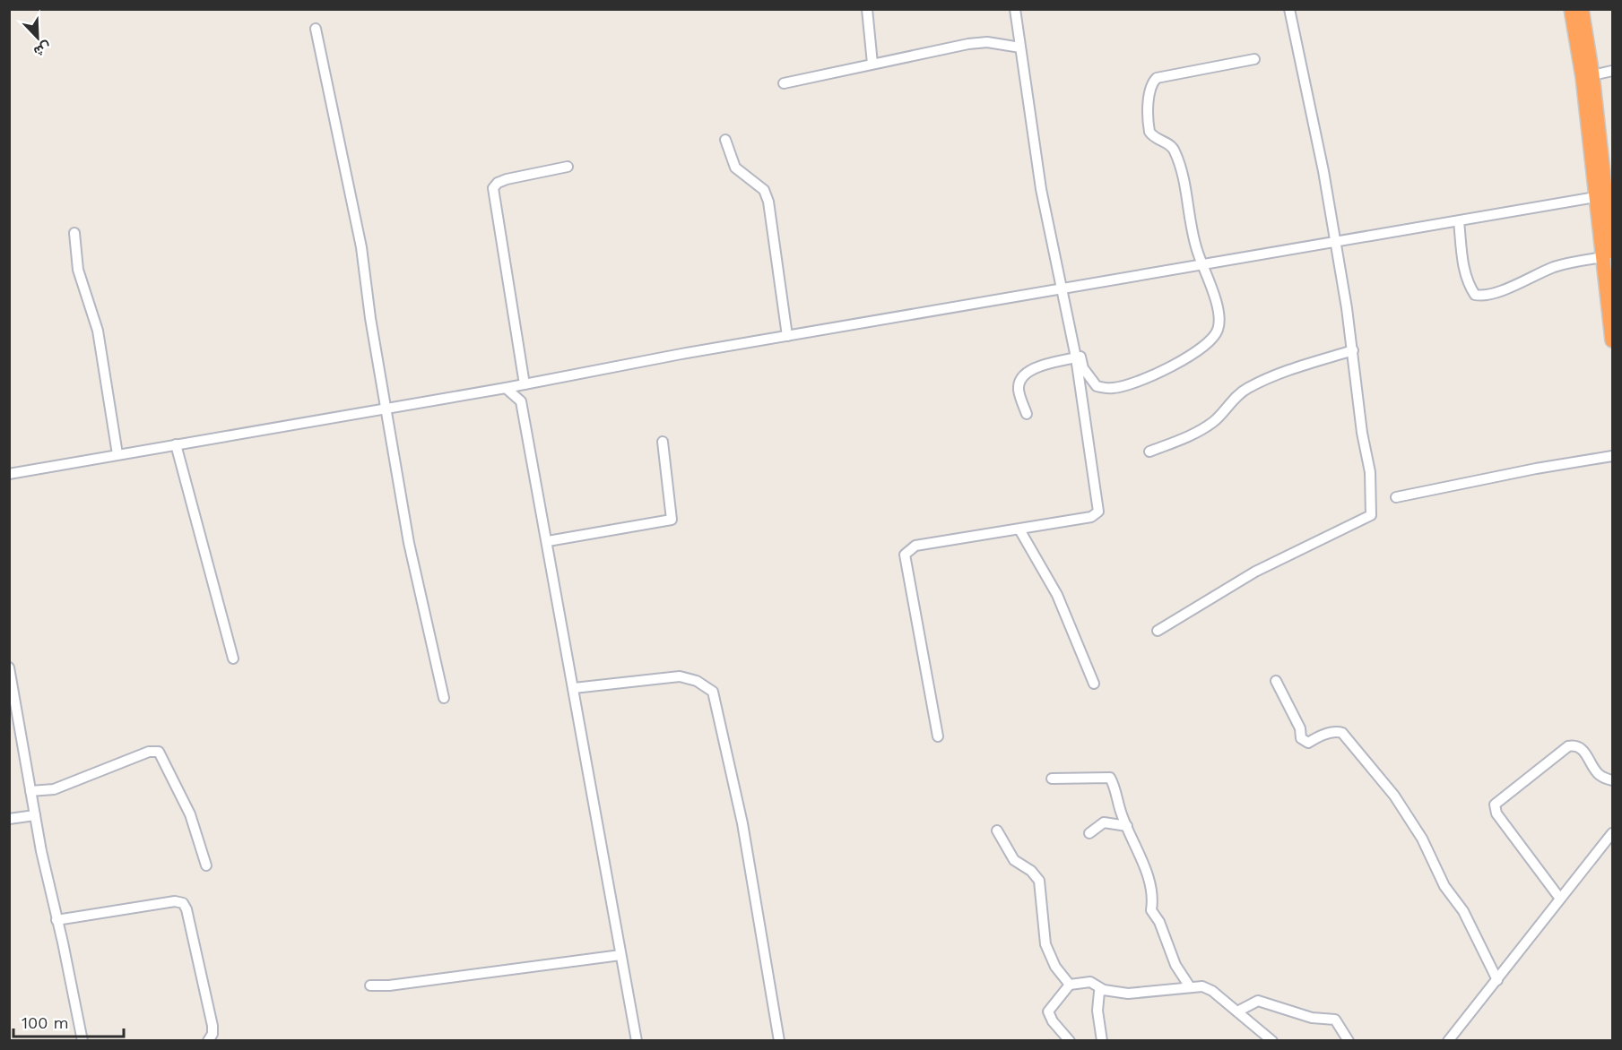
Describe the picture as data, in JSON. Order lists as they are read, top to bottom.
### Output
{
  "scale_bar": "100 m",
  "north": "bottom right"
}
